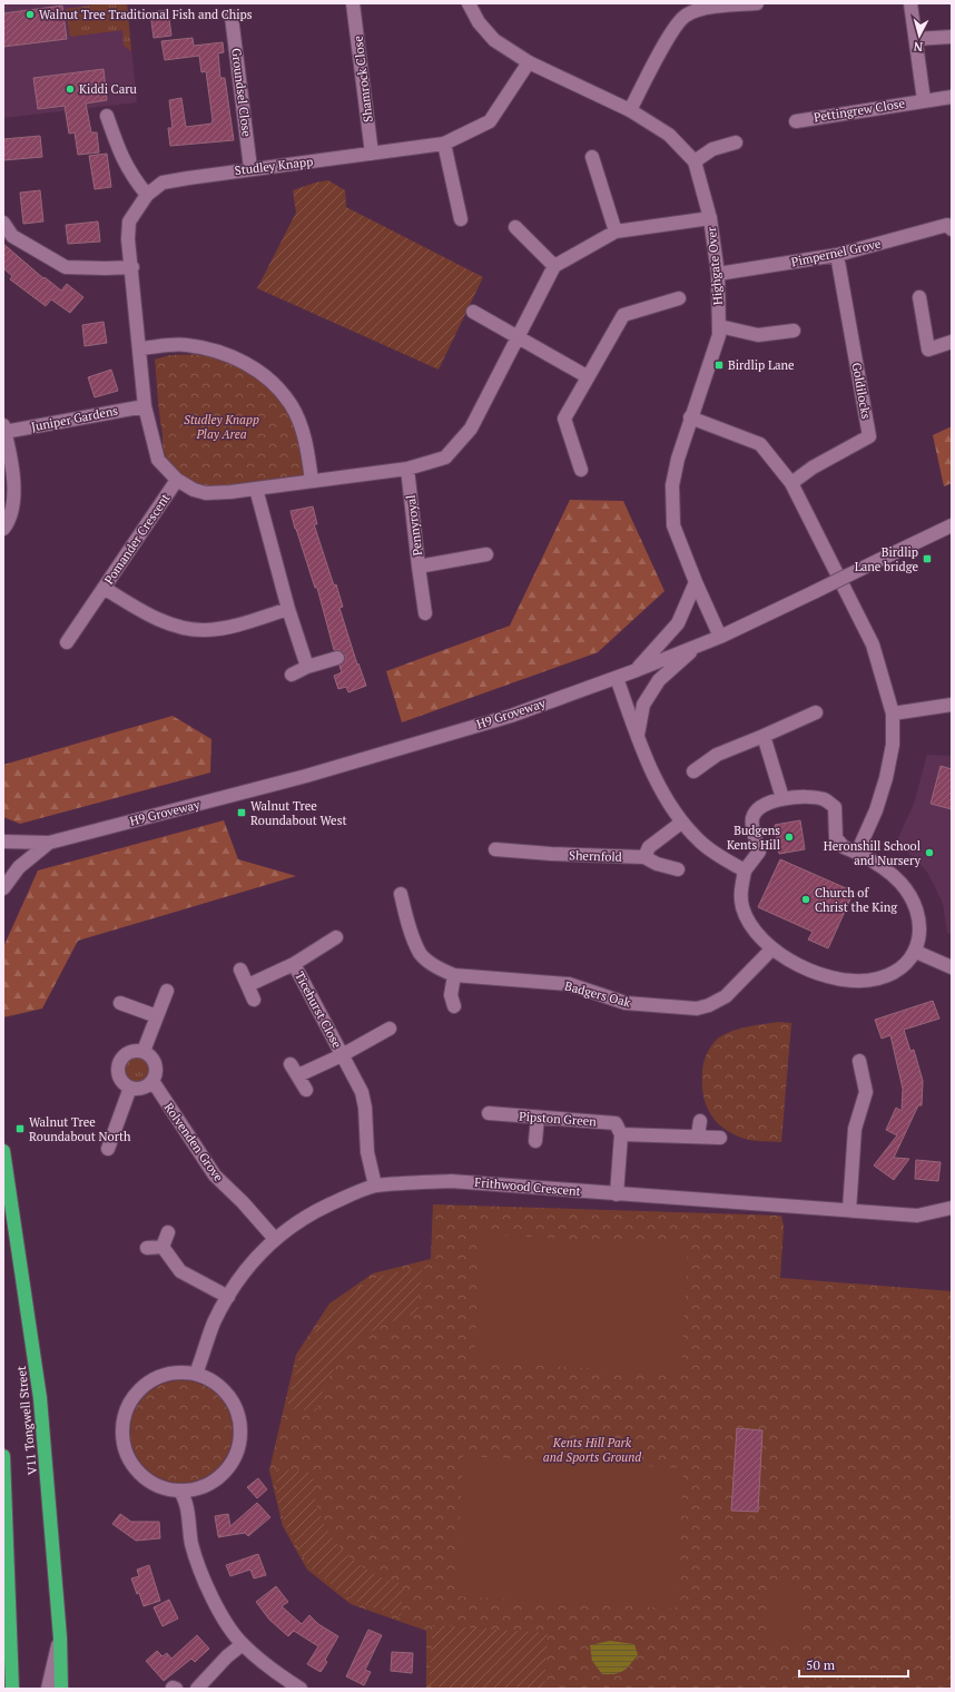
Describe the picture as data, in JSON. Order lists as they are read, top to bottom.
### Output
{
  "streets": {
    "highway": ["V11 Tongwell Street"],
    "street": [
      "Shamrock Close",
      "Groundsel Close",
      "Pettingrew Close",
      "Studley Knapp",
      "Pimpernel Grove",
      "Highgate Over",
      "Goldilocks",
      "Juniper Gardens",
      "Pennyroyal",
      "Pomander Crescent",
      "H9 Groveway",
      "Shernfold",
      "Badgers Oak",
      "Ticehurst Close",
      "Pipston Green",
      "Rolvenden Grove",
      "Frithwood Crescent"
    ]
  },
  "crossings": [
    ["Shamrock Close", "Studley Knapp"],
    ["Groundsel Close", "Studley Knapp"],
    ["Studley Knapp", "Highgate Over"],
    ["Studley Knapp", "Juniper Gardens"],
    ["Studley Knapp", "Pennyroyal"],
    ["Studley Knapp", "Pomander Crescent"],
    ["Pimpernel Grove", "Highgate Over"],
    ["Pimpernel Grove", "Goldilocks"],
    ["Highgate Over", "H9 Groveway"],
    ["Ticehurst Close", "Frithwood Crescent"],
    ["Rolvenden Grove", "Frithwood Crescent"]
  ],
  "parks": ["Studley Knapp Play Area", "Kents Hill Park and Sports Ground"],
  "places": {
    "other": [
      "Walnut Tree Traditional Fish and Chips",
      "Kiddi Caru",
      "Budgens Kents Hill",
      "Heronshill School and Nursery",
      "Church of Christ the King"
    ],
    "transit": [
      "Birdlip Lane",
      "Birdlip Lane bridge",
      "Walnut Tree Roundabout West",
      "Walnut Tree Roundabout North"
    ]
  },
  "scale_bar": "50 m",
  "north": "bottom"
}
